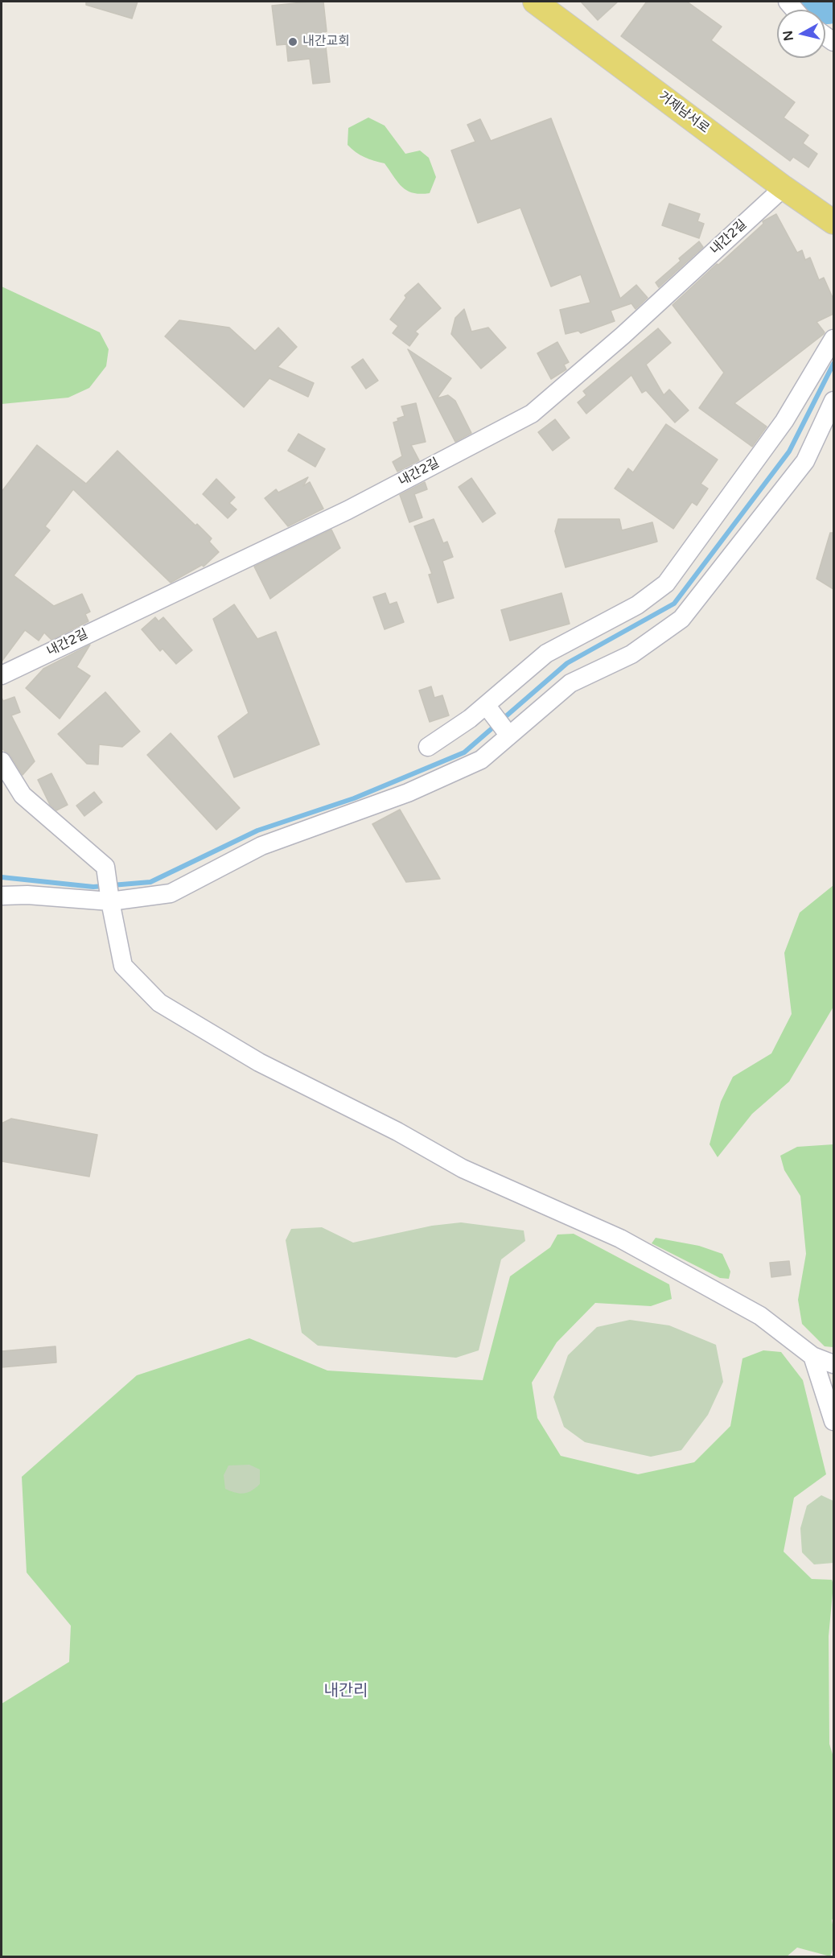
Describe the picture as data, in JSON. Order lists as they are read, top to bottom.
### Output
{
  "streets": {
    "main road": ["거제남서로"],
    "lane": ["내간2길"]
  },
  "crossings": [
    ["거제남서로", "내간2길"]
  ],
  "districts": ["내간리"],
  "places": ["내간교회"],
  "north": "left"
}
